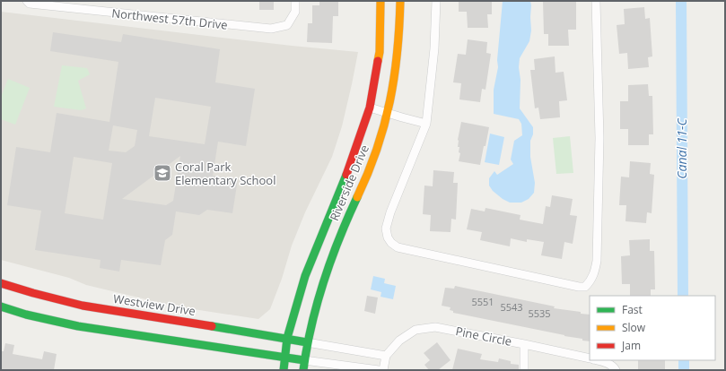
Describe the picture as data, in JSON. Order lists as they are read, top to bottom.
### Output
{
  "streets": {
    "street": [
      "Northwest 57th Drive",
      "Riverside Drive",
      "Westview Drive",
      "Pine Circle"
    ]
  },
  "crossings": [
    ["Riverside Drive", "Westview Drive"]
  ],
  "water": ["Canal 11-C"],
  "places": {
    "school or university": ["Coral Park Elementary School"]
  },
  "house_numbers": ["5551", "5543", "5535"],
  "legend": ["Fast", "Slow", "Jam"]
}
